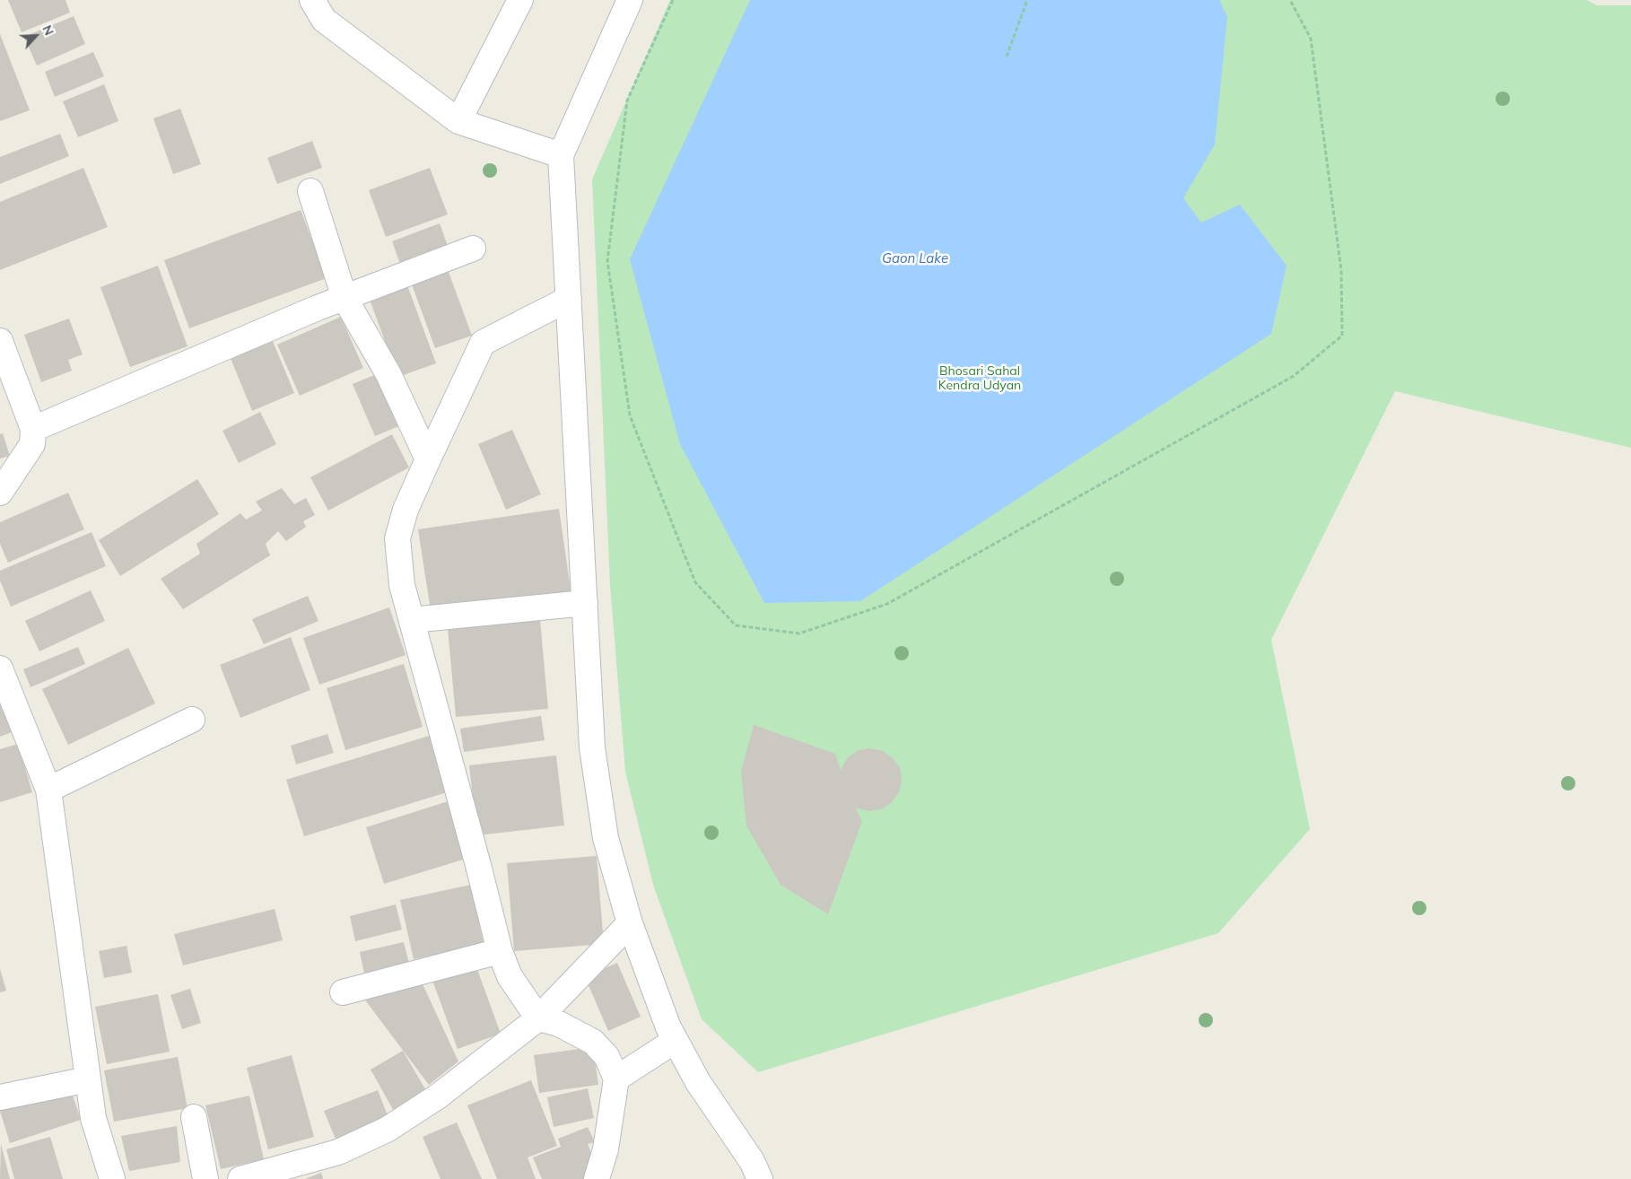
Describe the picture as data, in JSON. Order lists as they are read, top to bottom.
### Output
{
  "water": ["Gaon Lake"],
  "parks": ["Bhosari Sahal Kendra Udyan"],
  "north": "top right"
}
